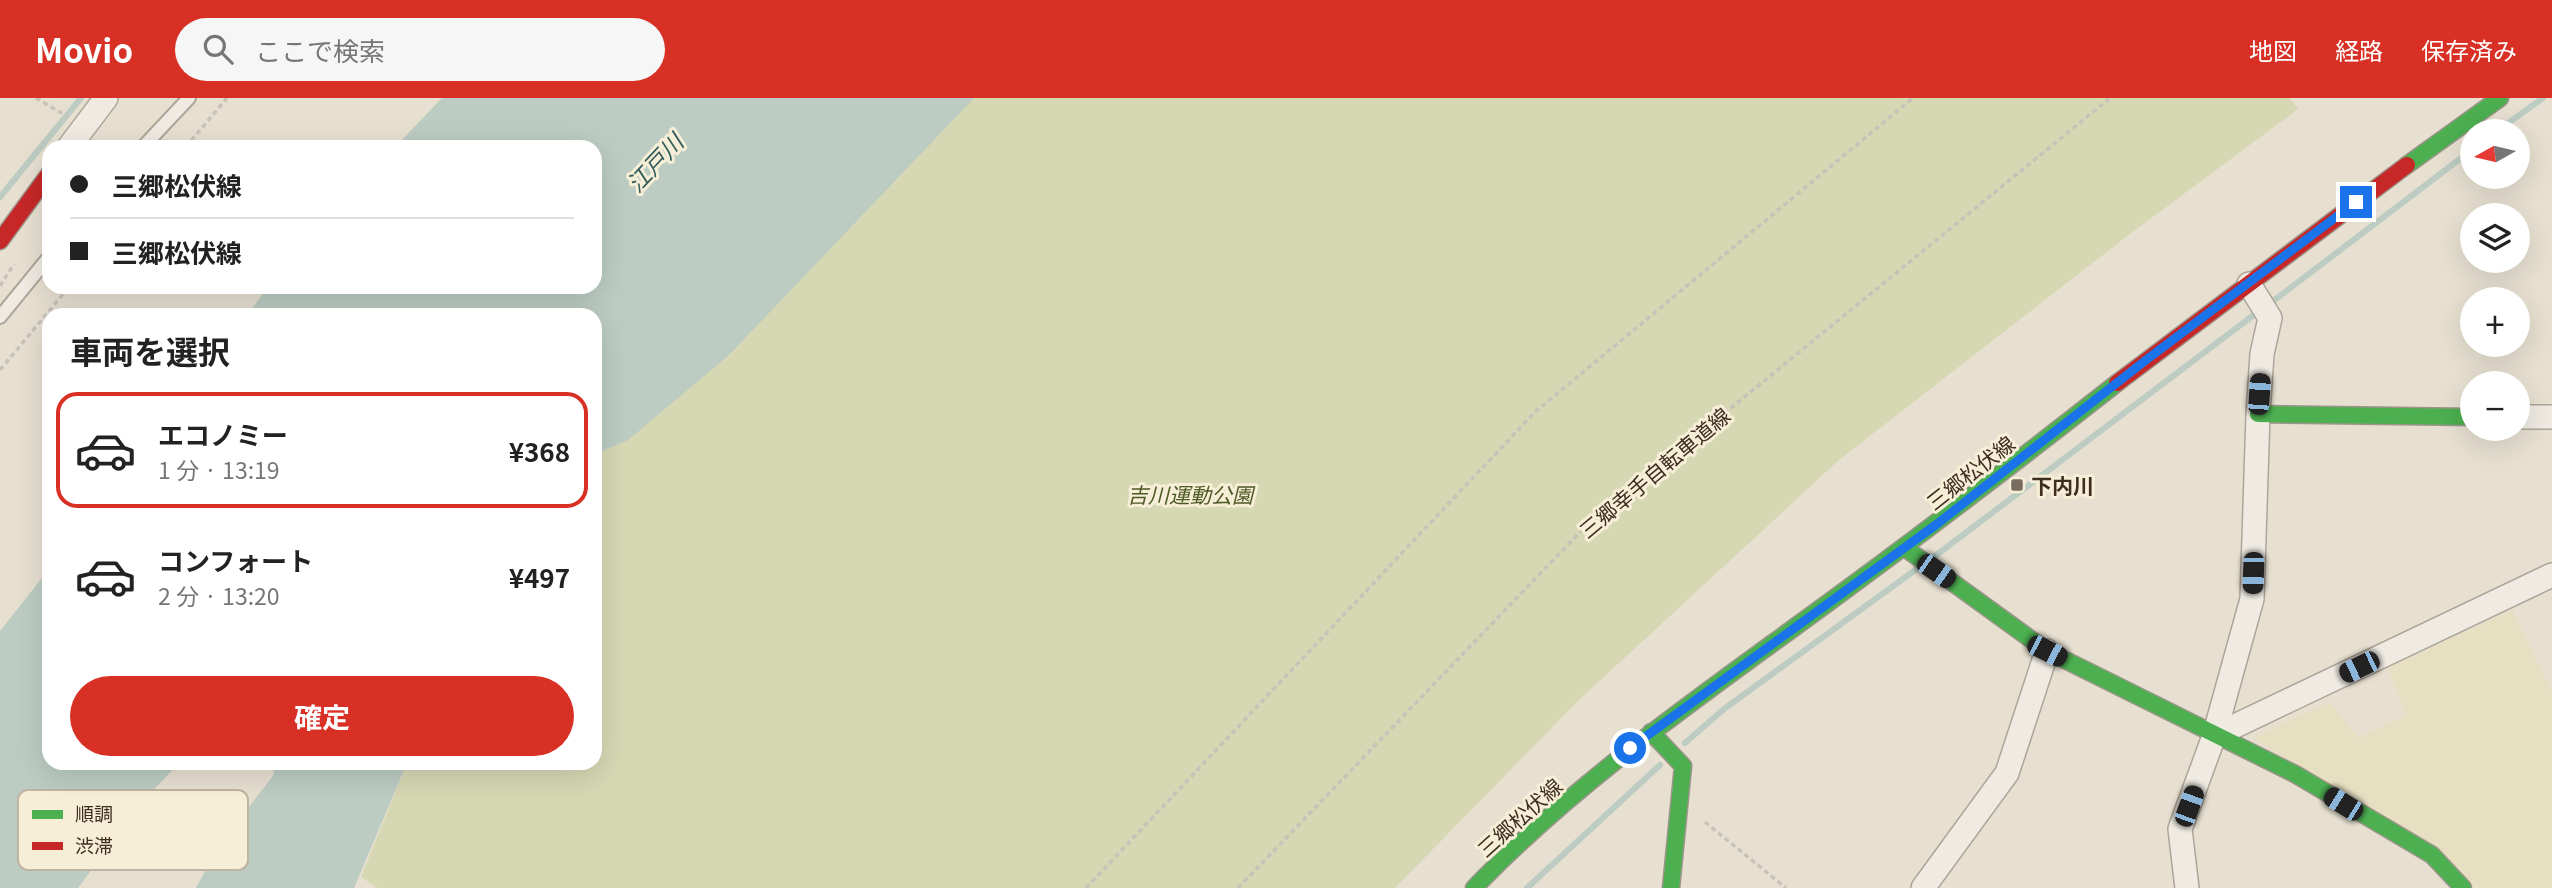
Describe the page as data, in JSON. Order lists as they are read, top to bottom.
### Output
{
  "streets": {
    "main road": ["三郷松伏線"],
    "path": ["三郷幸手自転車道線"]
  },
  "water": ["江戸川"],
  "parks": ["吉川運動公園"],
  "places": {
    "transit": ["下内川"]
  },
  "legend": ["順調", "渋滞"],
  "north": "left",
  "page": {
    "header": "Movio",
    "search": "ここで検索",
    "nav": ["地図", "経路", "保存済み"],
    "map_buttons": ["+", "−"],
    "banner": ["三郷松伏線", "三郷松伏線"],
    "heading": "車両を選択",
    "list": [
      {
        "name": "エコノミー",
        "note": "1 分 · 13:19",
        "value": "¥368"
      },
      {
        "name": "コンフォート",
        "note": "2 分 · 13:20",
        "value": "¥497"
      }
    ],
    "buttons": "確定"
  }
}
